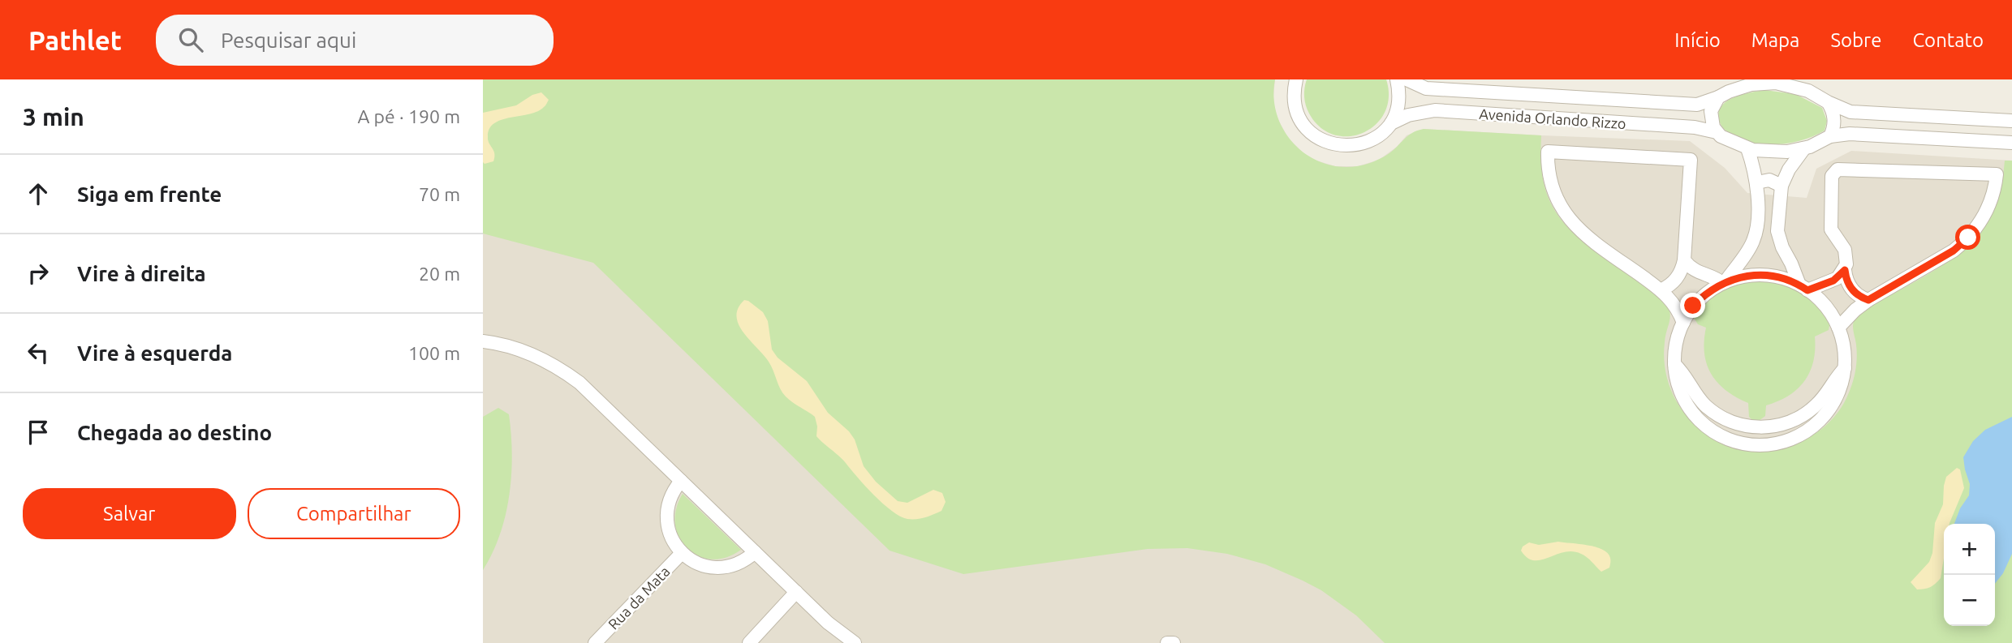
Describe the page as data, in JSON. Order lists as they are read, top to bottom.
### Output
{
  "streets": {
    "street": ["Avenida Orlando Rizzo", "Rua da Mata"]
  },
  "page": {
    "header": "Pathlet",
    "search": "Pesquisar aqui",
    "nav": [
      "Início",
      "Mapa",
      "Sobre",
      "Contato"
    ],
    "heading": ["3 min", "A pé · 190 m"],
    "list": [
      ["Siga em frente", "70 m"],
      ["Vire à direita", "20 m"],
      ["Vire à esquerda", "100 m"],
      "Chegada ao destino"
    ],
    "buttons": ["Salvar", "Compartilhar"],
    "map_buttons": ["+", "−"]
  }
}
